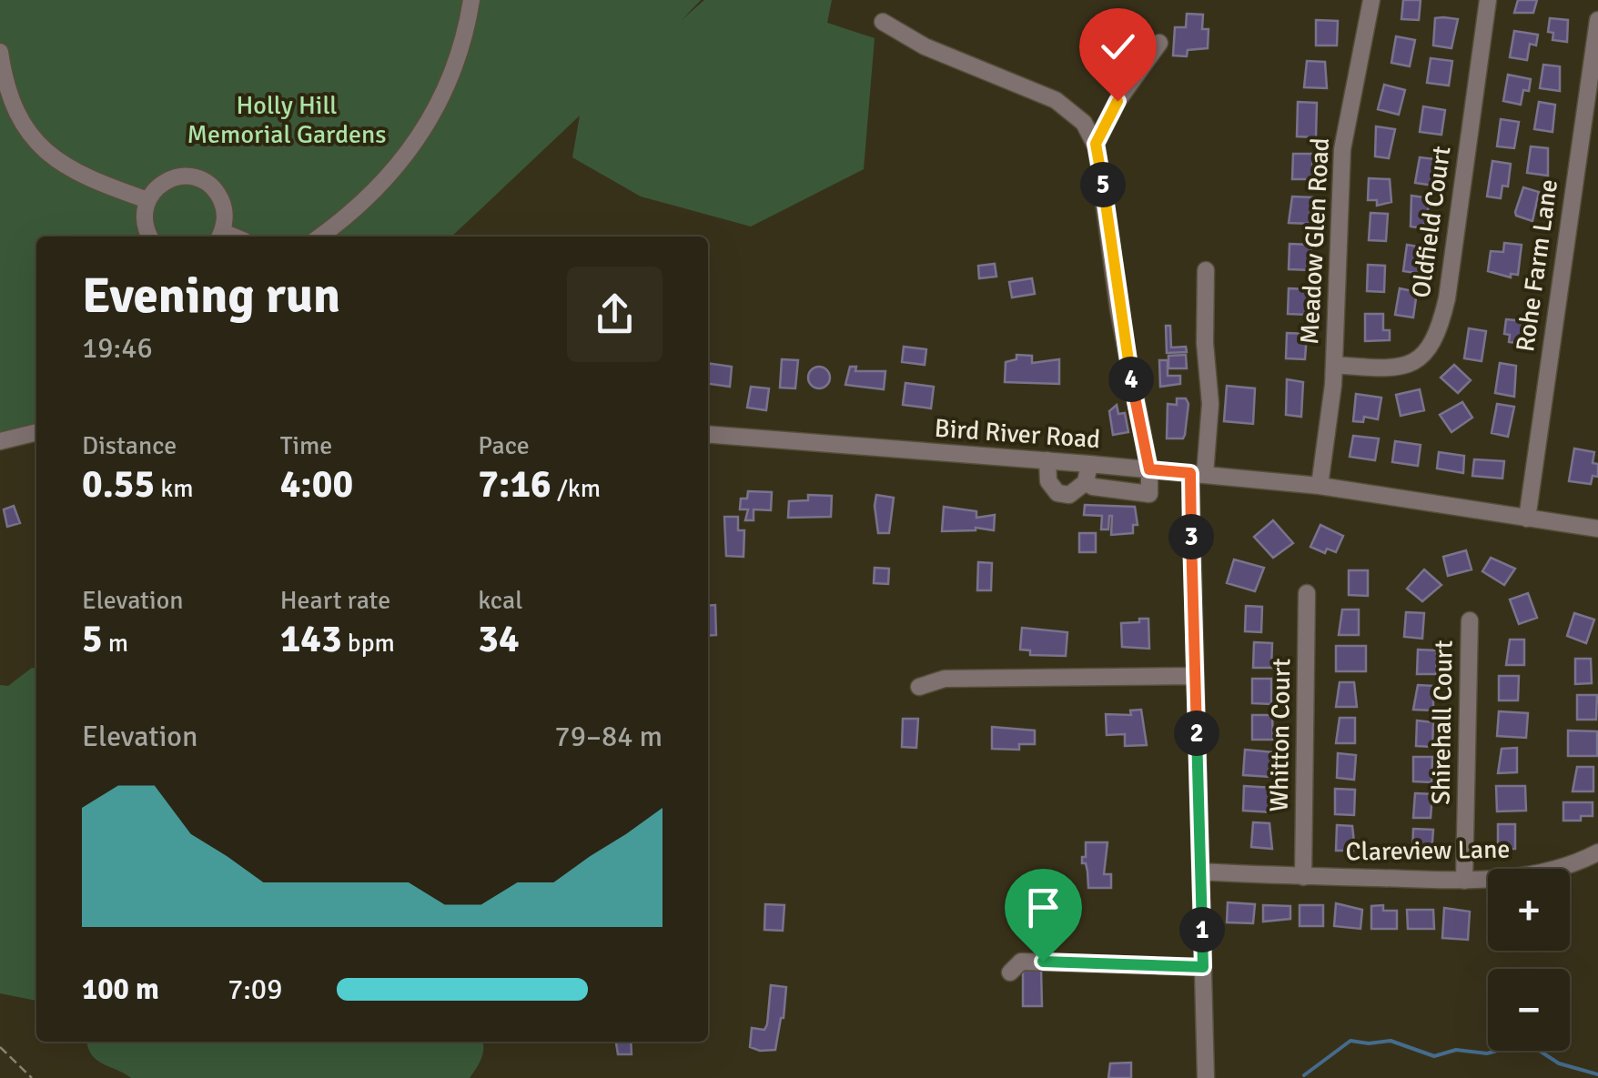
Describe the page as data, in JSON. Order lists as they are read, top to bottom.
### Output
{
  "streets": {
    "street": [
      "Oldfield Court",
      "Meadow Glen Road",
      "Rohe Farm Lane",
      "Bird River Road",
      "Shirehall Court",
      "Whitton Court",
      "Clareview Lane"
    ]
  },
  "crossings": [
    ["Oldfield Court", "Meadow Glen Road"],
    ["Meadow Glen Road", "Bird River Road"],
    ["Rohe Farm Lane", "Bird River Road"],
    ["Shirehall Court", "Clareview Lane"],
    ["Whitton Court", "Clareview Lane"]
  ],
  "parks": ["Holly Hill Memorial Gardens"],
  "page": {
    "pins": [
      "5",
      "4",
      "3",
      "2",
      "1"
    ],
    "heading": ["Evening run", "19:46"],
    "stats": [
      ["Distance", "0.55 km"],
      ["Time", "4:00"],
      ["Pace", "7:16 /km"],
      ["Elevation", "5 m"],
      ["Heart rate", "143 bpm"],
      ["kcal", "34"]
    ],
    "chart": ["Elevation", "79–84 m"],
    "map_buttons": ["+", "−"],
    "list": [
      {
        "name": "100 m",
        "note": "7:09"
      }
    ]
  }
}
